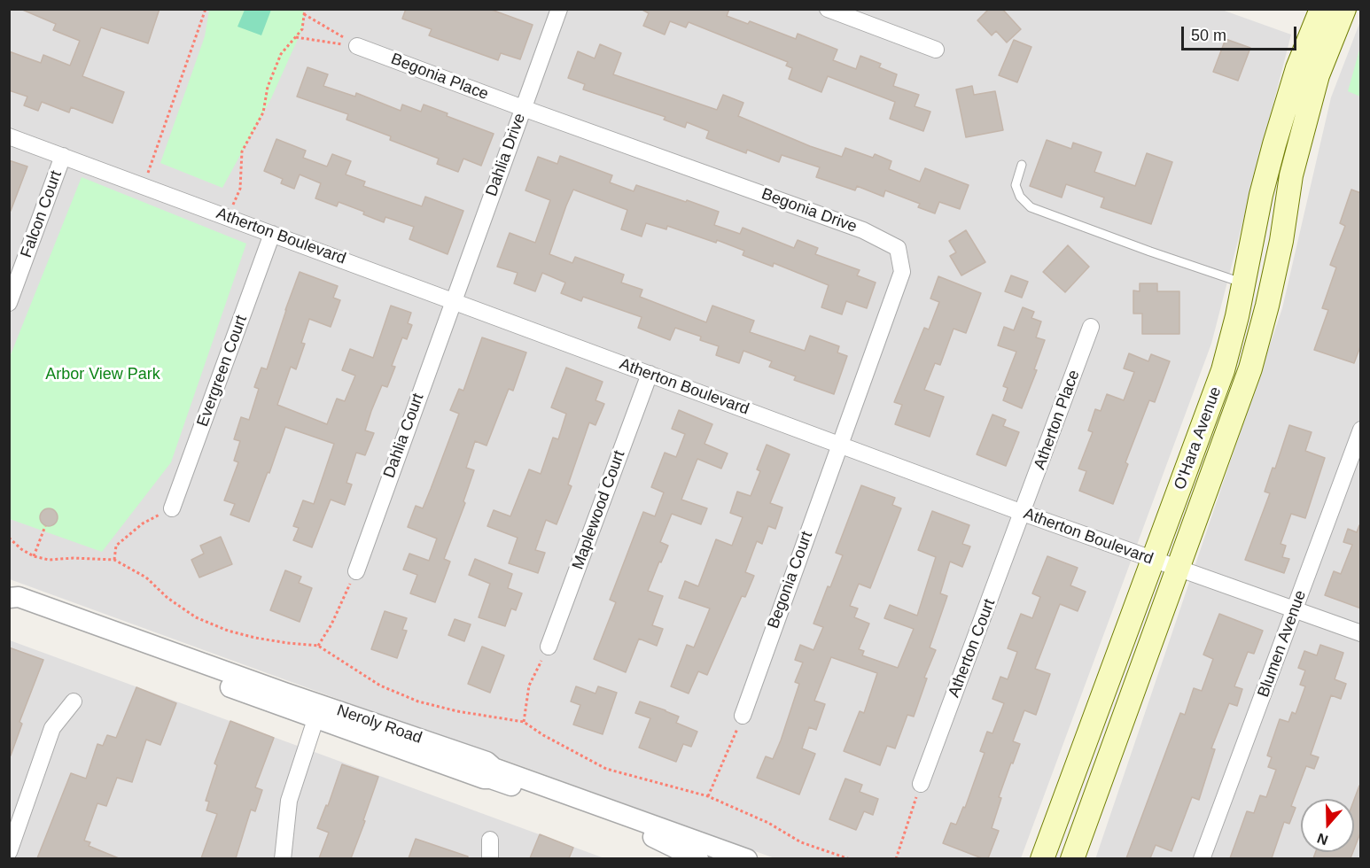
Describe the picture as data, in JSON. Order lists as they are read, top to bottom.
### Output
{
  "streets": {
    "main road": ["O'Hara Avenue"],
    "street": [
      "Begonia Place",
      "Dahlia Drive",
      "Begonia Drive",
      "Falcon Court",
      "Atherton Boulevard",
      "Evergreen Court",
      "Atherton Place",
      "Dahlia Court",
      "Maplewood Court",
      "Begonia Court",
      "Blumen Avenue",
      "Atherton Court",
      "Neroly Road"
    ]
  },
  "crossings": [
    ["Begonia Place", "Dahlia Drive"],
    ["Begonia Place", "Begonia Drive"],
    ["Dahlia Drive", "Begonia Drive"],
    ["Dahlia Drive", "Atherton Boulevard"],
    ["Dahlia Drive", "Dahlia Court"],
    ["Begonia Drive", "Atherton Boulevard"],
    ["Begonia Drive", "Begonia Court"],
    ["Falcon Court", "Atherton Boulevard"],
    ["Atherton Boulevard", "Evergreen Court"],
    ["Atherton Boulevard", "Atherton Place"],
    ["Atherton Boulevard", "Dahlia Court"],
    ["Atherton Boulevard", "O'Hara Avenue"],
    ["Atherton Boulevard", "Maplewood Court"],
    ["Atherton Boulevard", "Begonia Court"],
    ["Atherton Boulevard", "Blumen Avenue"],
    ["Atherton Boulevard", "Atherton Court"],
    ["Atherton Place", "Atherton Court"]
  ],
  "parks": ["Arbor View Park"],
  "scale_bar": "50 m",
  "north": "bottom"
}
